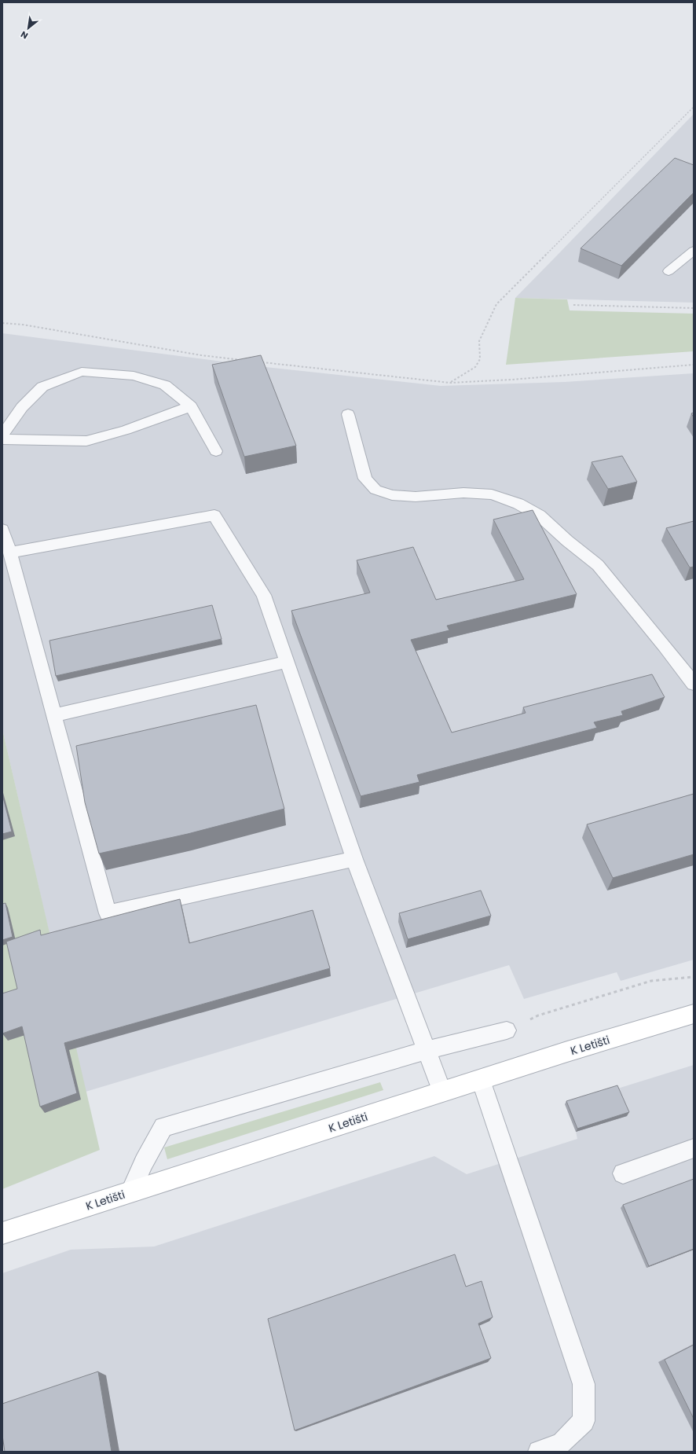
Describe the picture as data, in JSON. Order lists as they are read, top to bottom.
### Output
{
  "streets": {
    "main road": ["K Letišti"]
  },
  "north": "bottom left"
}
